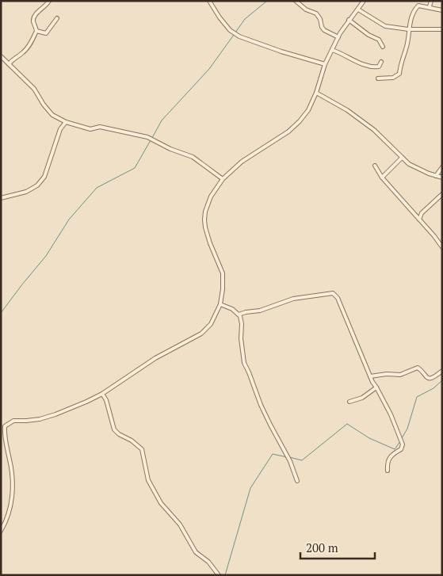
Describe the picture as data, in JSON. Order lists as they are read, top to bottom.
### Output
{
  "scale_bar": "200 m"
}
